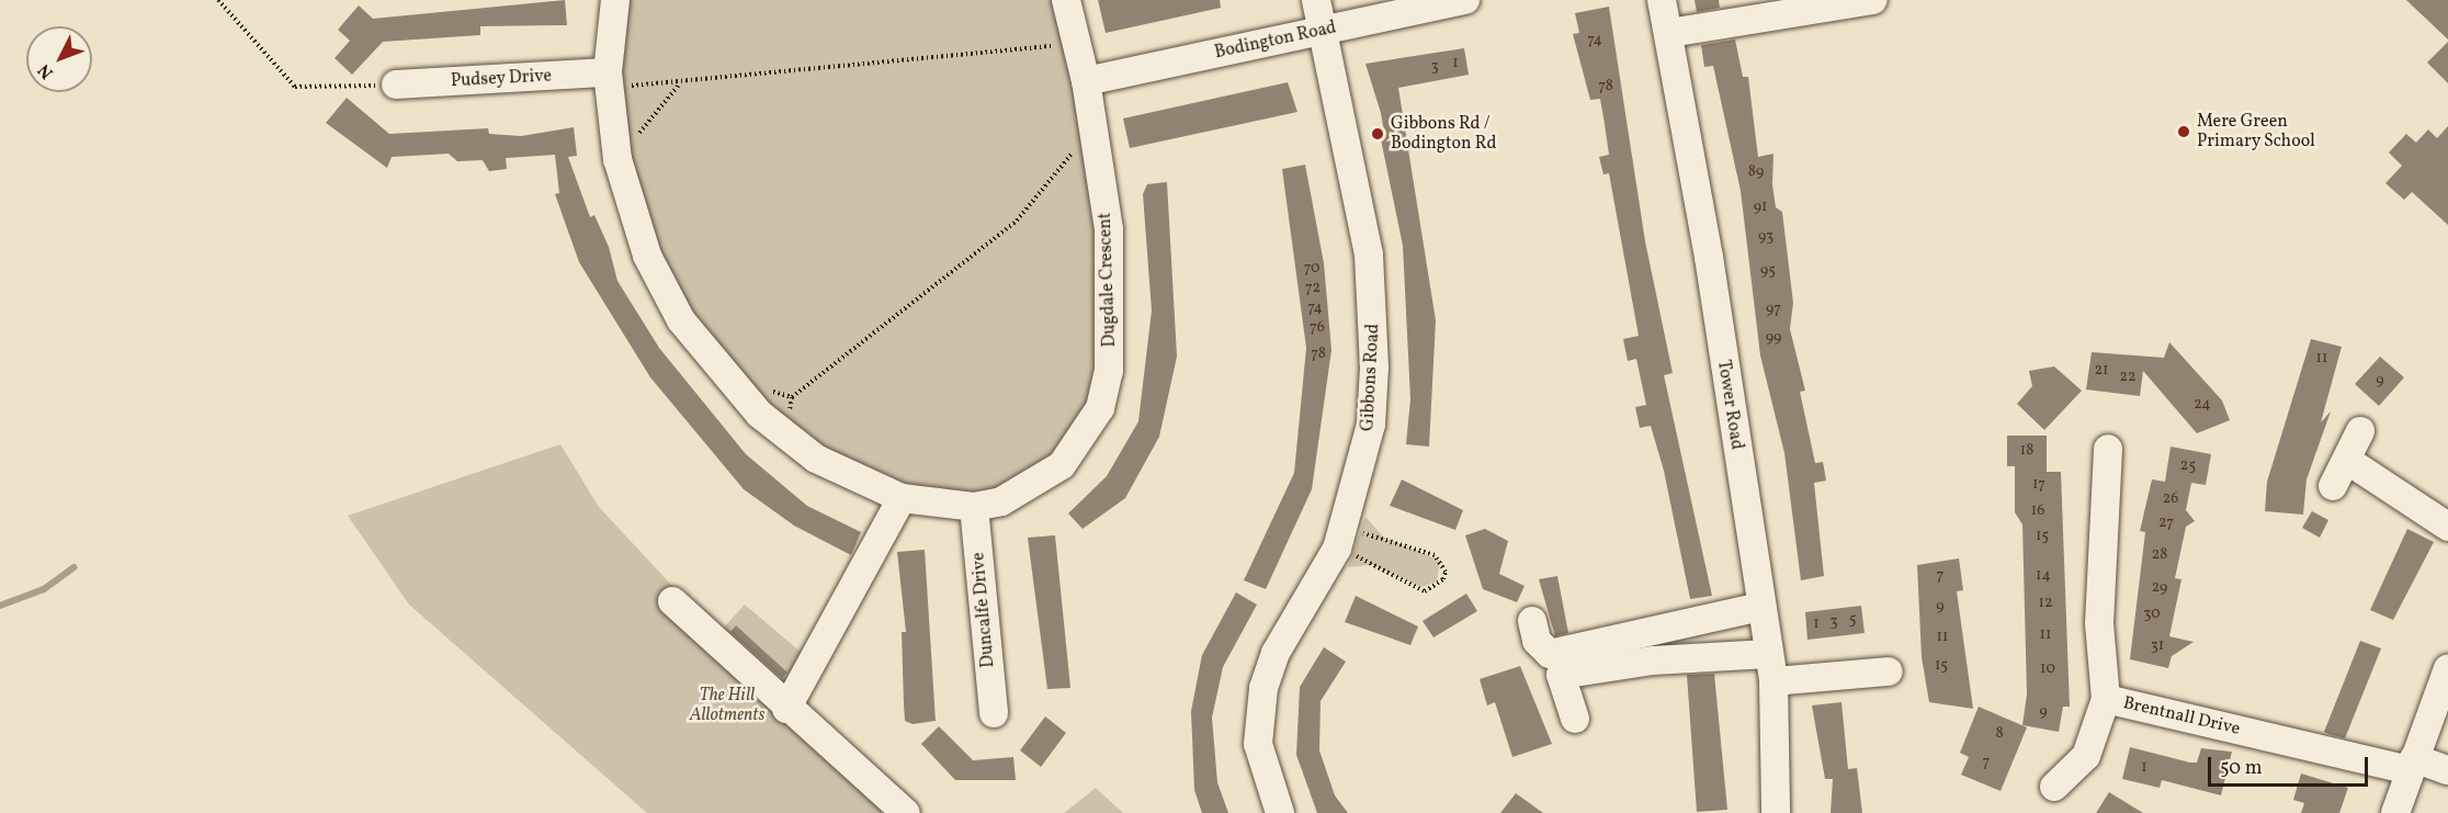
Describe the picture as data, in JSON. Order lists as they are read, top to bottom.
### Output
{
  "streets": {
    "street": [
      "Bodington Road",
      "Pudsey Drive",
      "Dugdale Crescent",
      "Gibbons Road",
      "Tower Road",
      "Duncalfe Drive",
      "Brentnall Drive"
    ]
  },
  "crossings": [
    ["Bodington Road", "Dugdale Crescent"],
    ["Bodington Road", "Gibbons Road"],
    ["Pudsey Drive", "Dugdale Crescent"],
    ["Dugdale Crescent", "Duncalfe Drive"]
  ],
  "parks": ["The Hill Allotments"],
  "places": ["Mere Green Primary School", "Gibbons Rd / Bodington Rd"],
  "house_numbers": [
    "74",
    "1",
    "3",
    "78",
    "89",
    "91",
    "93",
    "70",
    "95",
    "72",
    "74",
    "97",
    "76",
    "99",
    "78",
    "11",
    "21",
    "22",
    "9",
    "24",
    "18",
    "25",
    "17",
    "26",
    "16",
    "27",
    "15",
    "28",
    "7",
    "14",
    "29",
    "12",
    "9",
    "30",
    "5",
    "3",
    "1",
    "11",
    "11",
    "31",
    "15",
    "10",
    "9",
    "8",
    "7",
    "1"
  ],
  "scale_bar": "50 m",
  "north": "bottom left"
}
